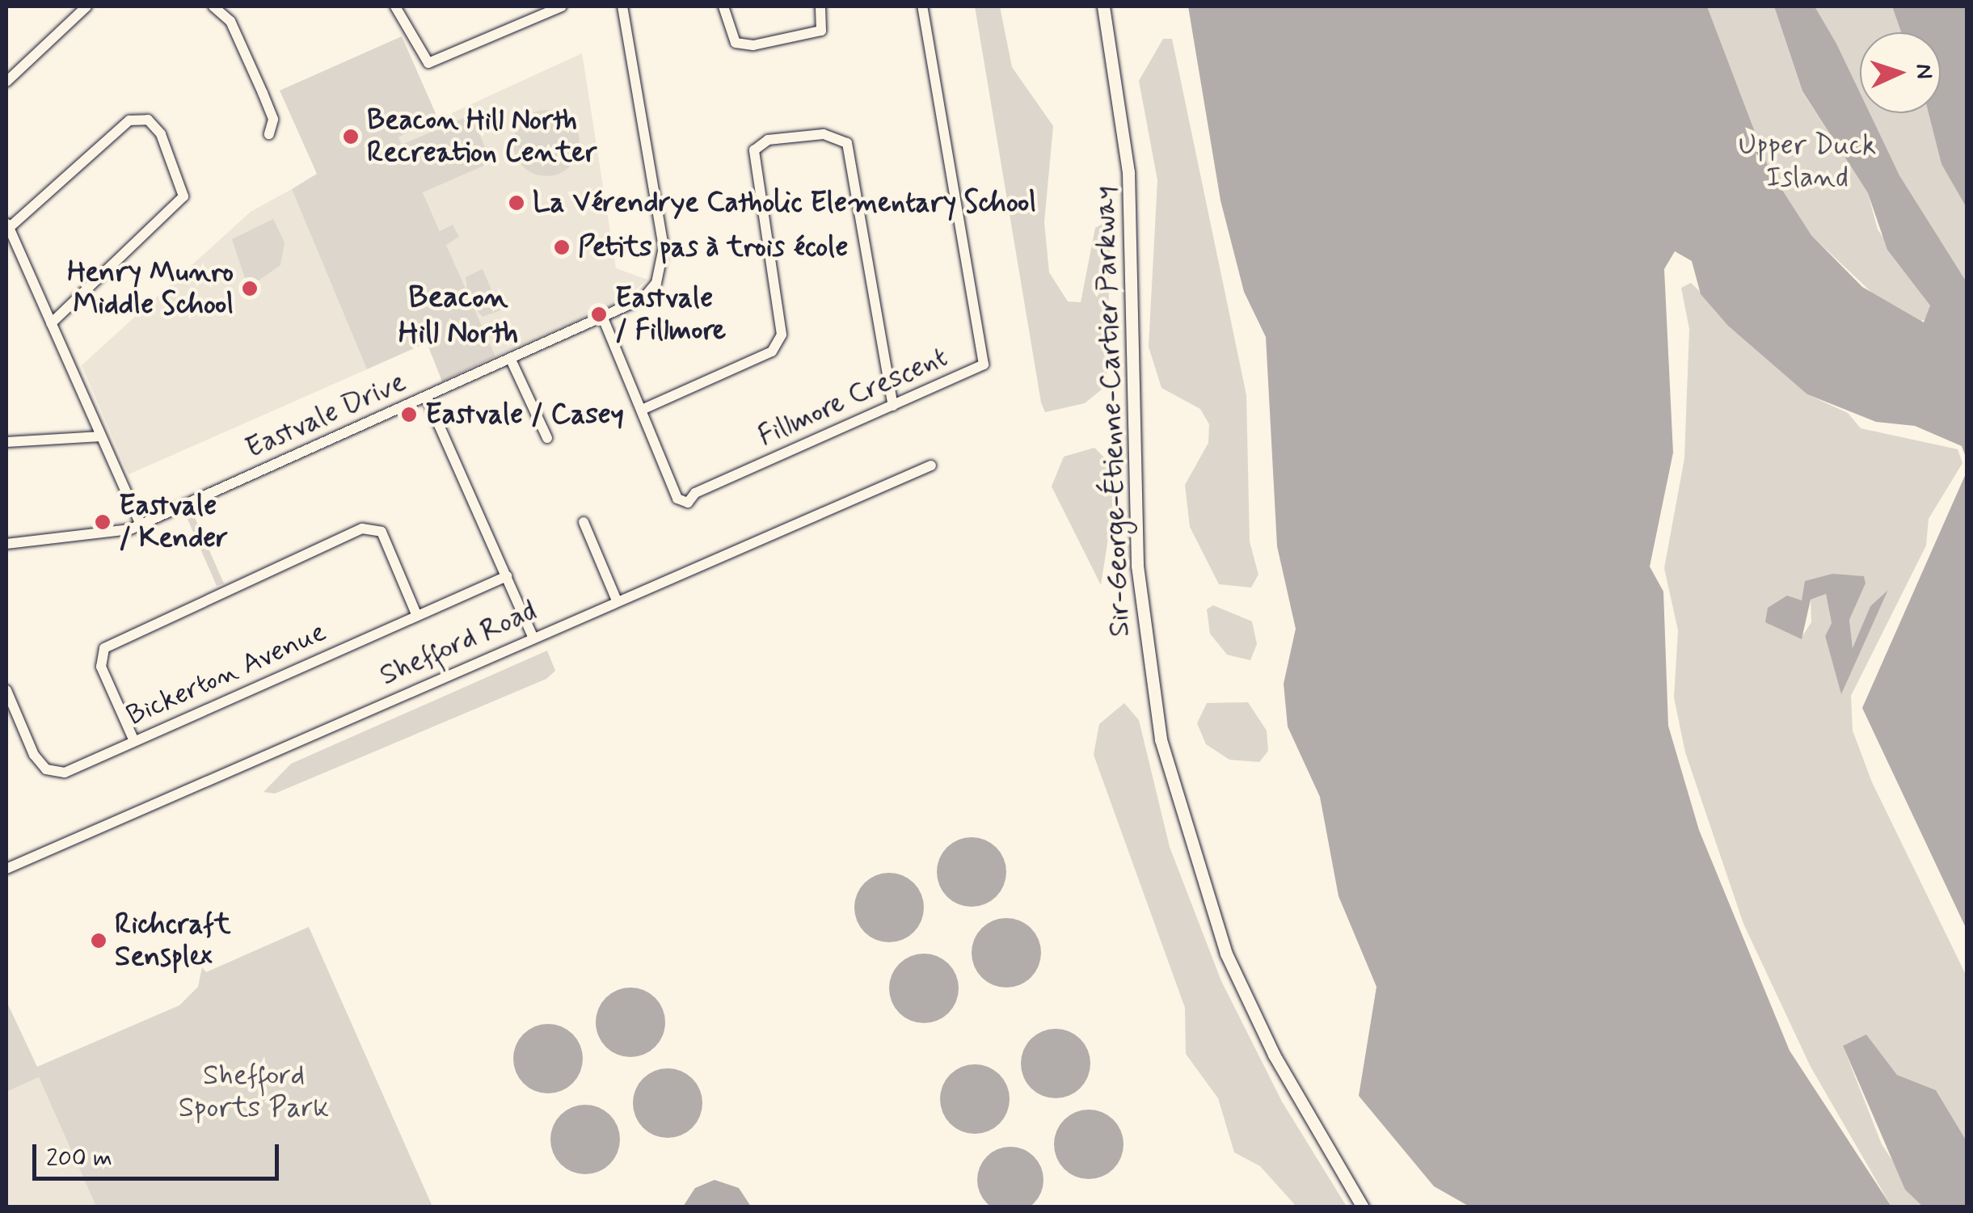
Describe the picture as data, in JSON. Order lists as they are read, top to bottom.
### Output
{
  "streets": {
    "main road": ["Sir-George-Étienne-Cartier Parkway"],
    "street": [
      "Fillmore Crescent",
      "Eastvale Drive",
      "Shefford Road",
      "Bickerton Avenue"
    ]
  },
  "crossings": [
    ["Fillmore Crescent", "Eastvale Drive"]
  ],
  "districts": ["Beacon Hill North"],
  "parks": ["Upper Duck Island", "Shefford Sports Park"],
  "places": [
    "Beacon Hill North Recreation Center",
    "La Vérendrye Catholic Elementary School",
    "Petits pas à trois école",
    "Henry Munro Middle School",
    "Eastvale / Fillmore",
    "Eastvale / Casey",
    "Eastvale / Kender",
    "Richcraft Sensplex"
  ],
  "scale_bar": "200 m",
  "north": "right"
}
